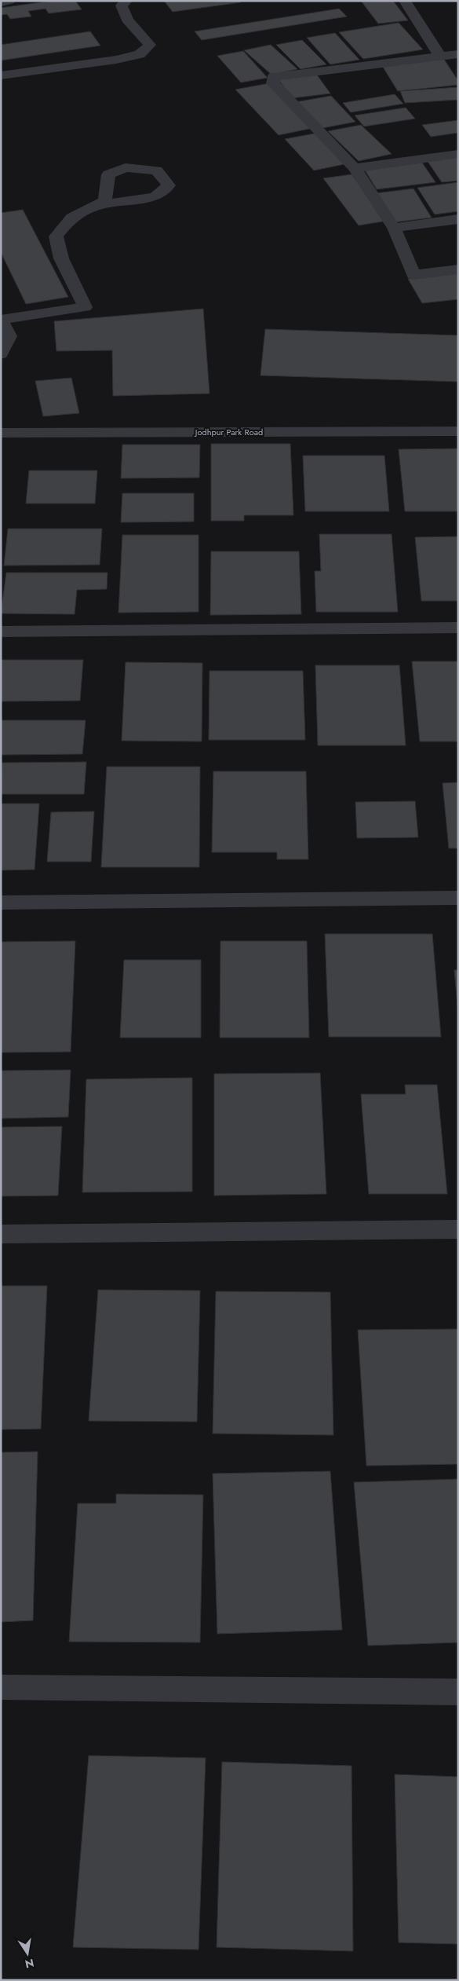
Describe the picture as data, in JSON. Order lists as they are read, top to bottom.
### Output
{
  "streets": {
    "street": ["Jodhpur Park Road"]
  },
  "north": "bottom"
}
